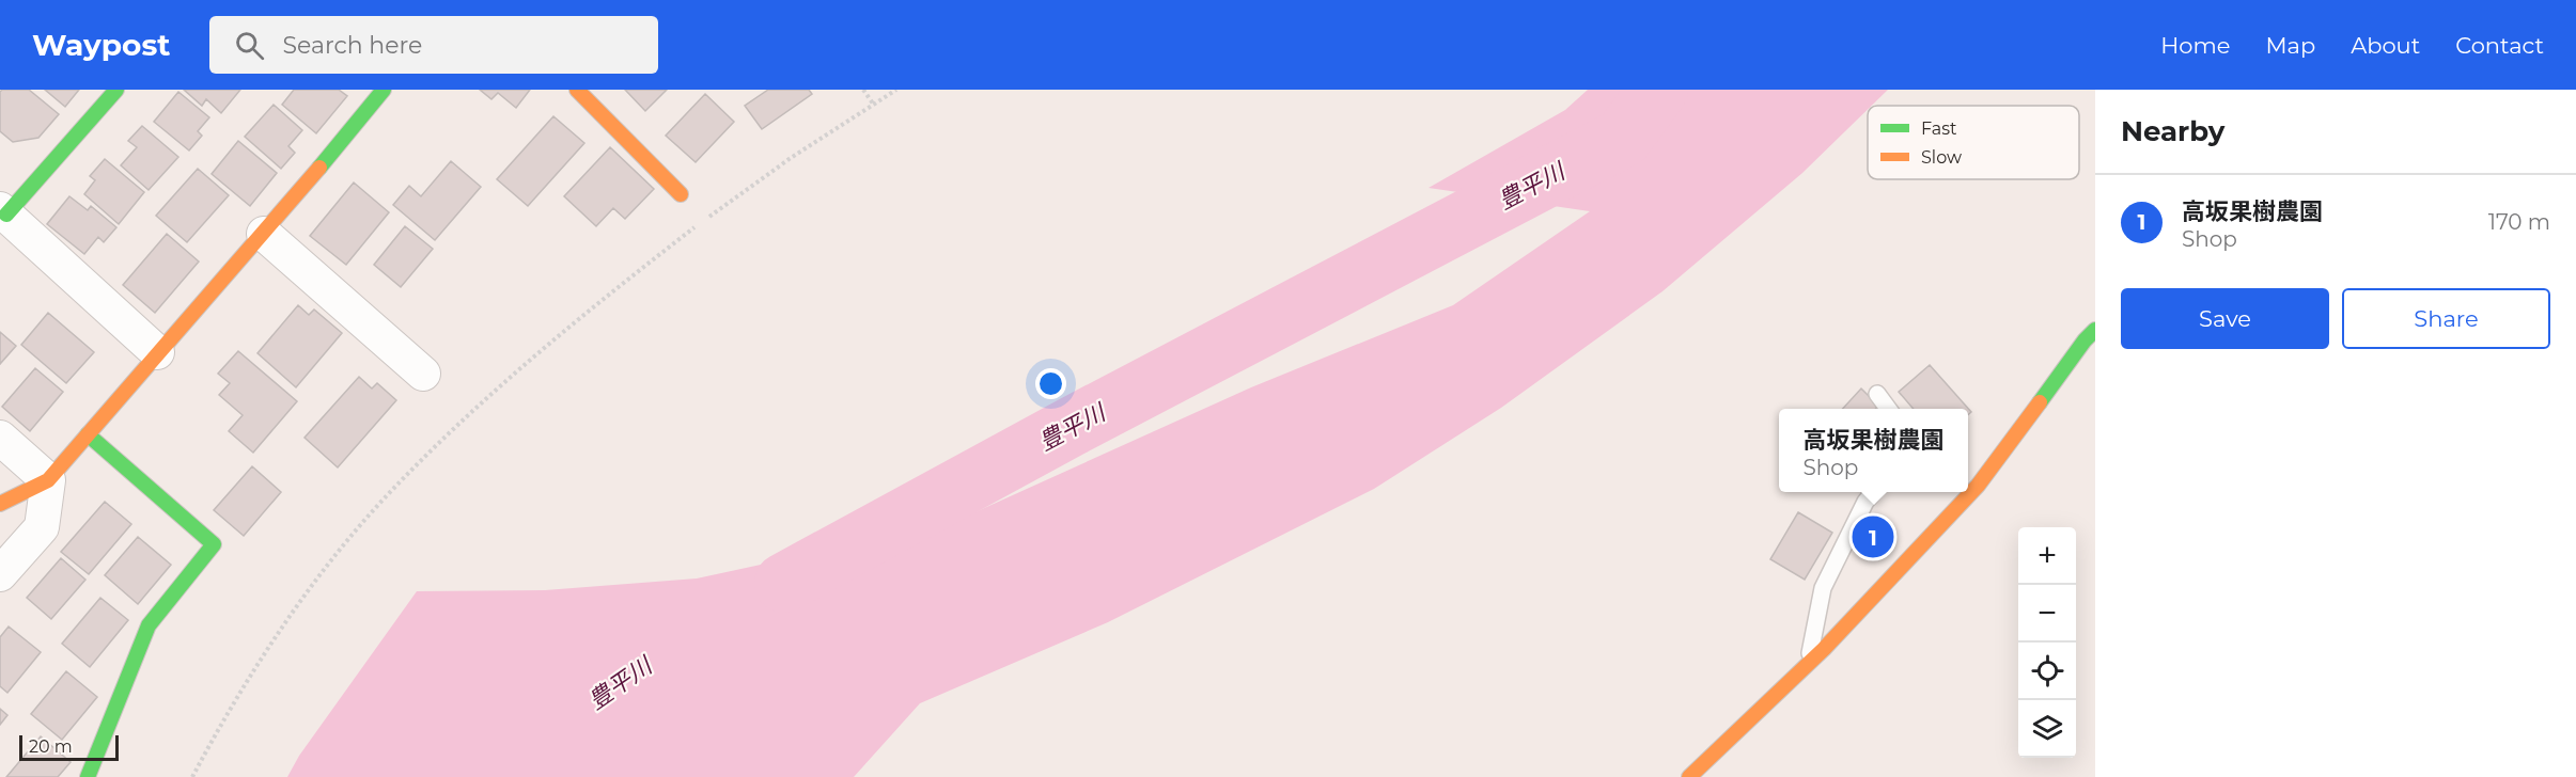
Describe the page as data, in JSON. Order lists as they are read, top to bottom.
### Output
{
  "water": ["豊平川"],
  "legend": ["Fast", "Slow"],
  "scale_bar": "20 m",
  "page": {
    "header": "Waypost",
    "search": "Search here",
    "nav": [
      "Home",
      "Map",
      "About",
      "Contact"
    ],
    "heading": "Nearby",
    "list": [
      {
        "mark": "1",
        "name": "高坂果樹農園",
        "note": "Shop",
        "value": "170 m"
      }
    ],
    "buttons": ["Save", "Share"],
    "popup": ["高坂果樹農園", "Shop"],
    "pins": "1",
    "map_buttons": ["+", "−"],
    "scale": "20 m"
  }
}
